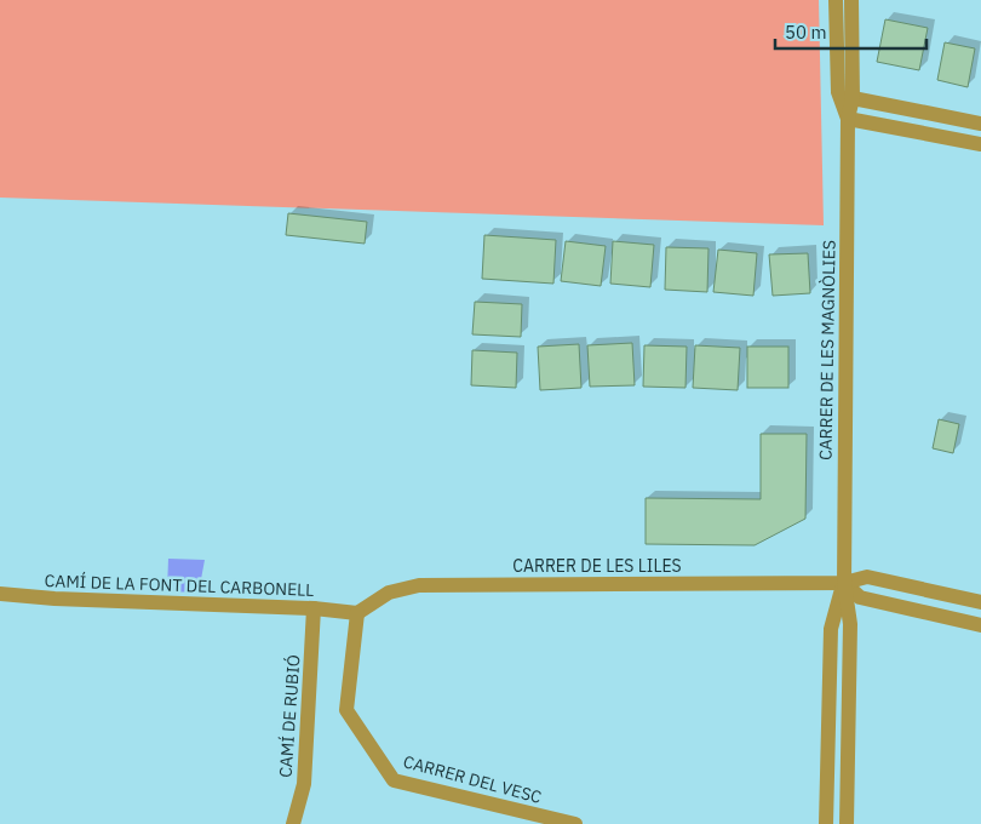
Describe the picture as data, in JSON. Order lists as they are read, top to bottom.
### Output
{
  "streets": {
    "street": [
      "CARRER DE LES MAGNÒLIES",
      "CARRER DE LES LILES",
      "CAMÍ DE LA FONT DEL CARBONELL",
      "CAMÍ DE RUBIÓ",
      "CARRER DEL VESC"
    ]
  },
  "crossings": [
    ["CARRER DE LES MAGNÒLIES", "CARRER DE LES LILES"],
    ["CARRER DE LES LILES", "CAMÍ DE LA FONT DEL CARBONELL"],
    ["CARRER DE LES LILES", "CARRER DEL VESC"],
    ["CAMÍ DE LA FONT DEL CARBONELL", "CAMÍ DE RUBIÓ"],
    ["CAMÍ DE LA FONT DEL CARBONELL", "CARRER DEL VESC"]
  ],
  "scale_bar": "50 m"
}
